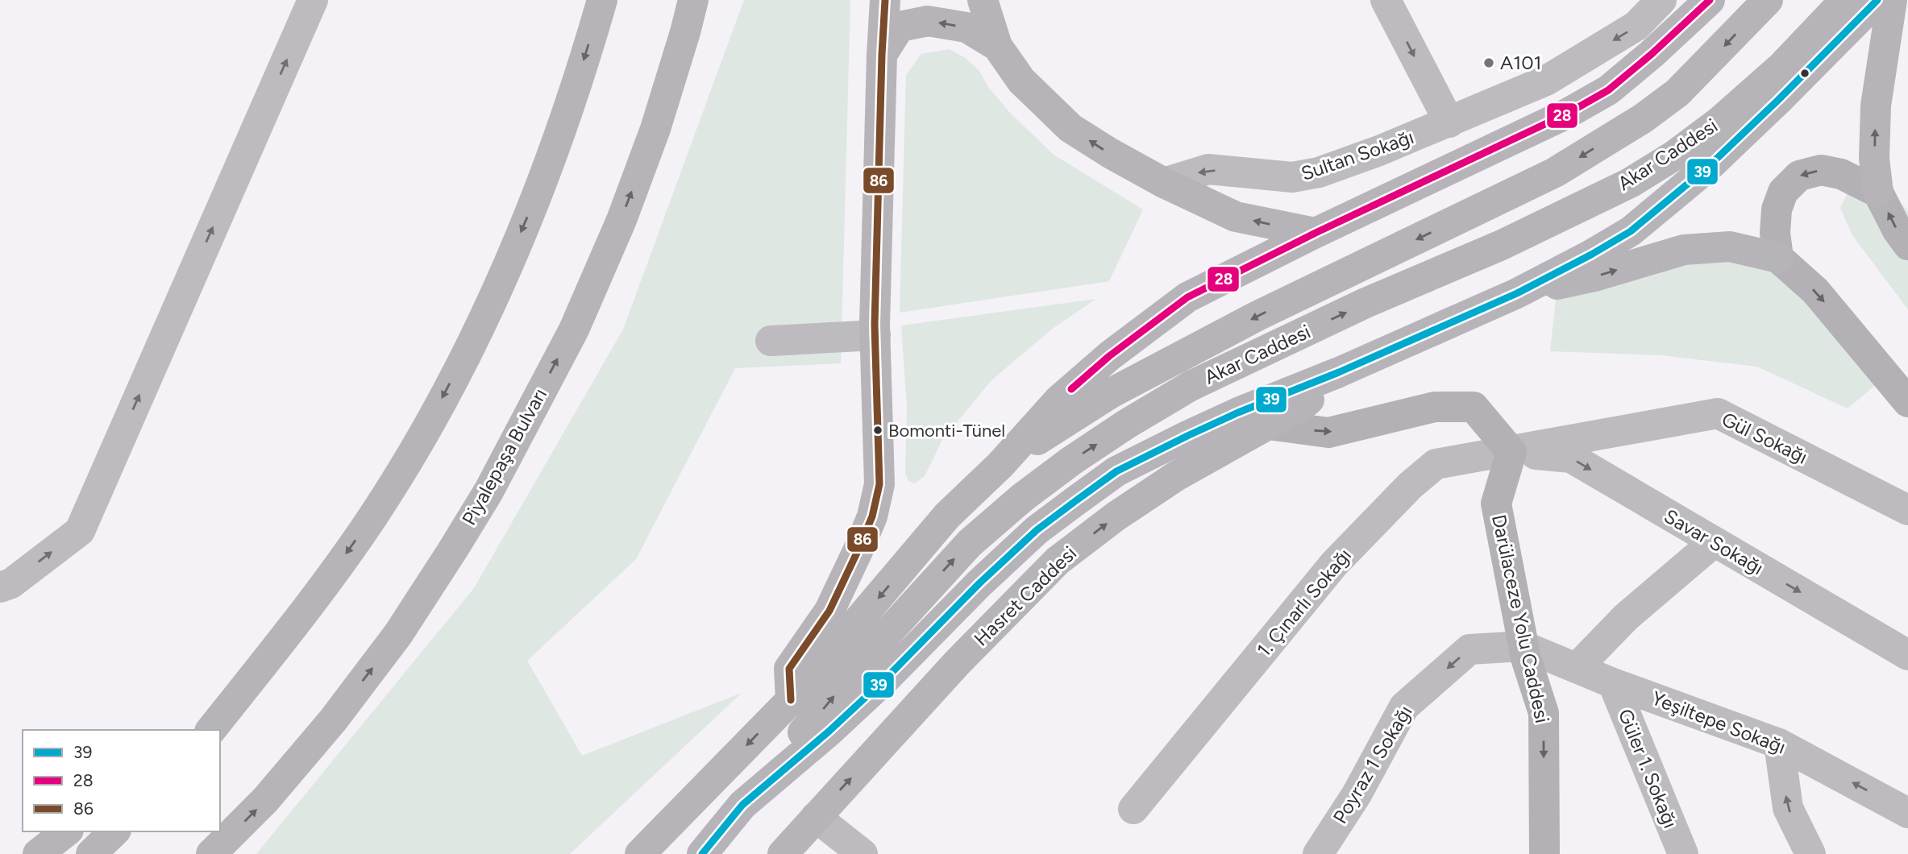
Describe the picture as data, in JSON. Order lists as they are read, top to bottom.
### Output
{
  "streets": {
    "main road": [
      "Akar Caddesi",
      "Piyalepaşa Bulvarı",
      "Hasret Caddesi",
      "Darülaceze Yolu Caddesi"
    ],
    "street": [
      "Sultan Sokağı",
      "Gül Sokağı",
      "Savar Sokağı",
      "1. Çınarlı Sokağı",
      "Yeşiltepe Sokağı",
      "Poyraz 1 Sokağı",
      "Güler 1. Sokağı"
    ]
  },
  "crossings": [
    ["Gül Sokağı", "Savar Sokağı"],
    ["Gül Sokağı", "1. Çınarlı Sokağı"],
    ["Gül Sokağı", "Darülaceze Yolu Caddesi"],
    ["Savar Sokağı", "1. Çınarlı Sokağı"],
    ["Savar Sokağı", "Darülaceze Yolu Caddesi"],
    ["1. Çınarlı Sokağı", "Darülaceze Yolu Caddesi"],
    ["Darülaceze Yolu Caddesi", "Yeşiltepe Sokağı"],
    ["Darülaceze Yolu Caddesi", "Poyraz 1 Sokağı"],
    ["Yeşiltepe Sokağı", "Poyraz 1 Sokağı"],
    ["Yeşiltepe Sokağı", "Güler 1. Sokağı"]
  ],
  "one_way": [
    "Sultan Sokağı",
    "Savar Sokağı",
    "Darülaceze Yolu Caddesi",
    "Poyraz 1 Sokağı"
  ],
  "places": ["A101", "Bomonti-Tünel"],
  "lines": ["transit line 39", "transit line 28", "transit line 86"],
  "legend": ["39", "28", "86"]
}
